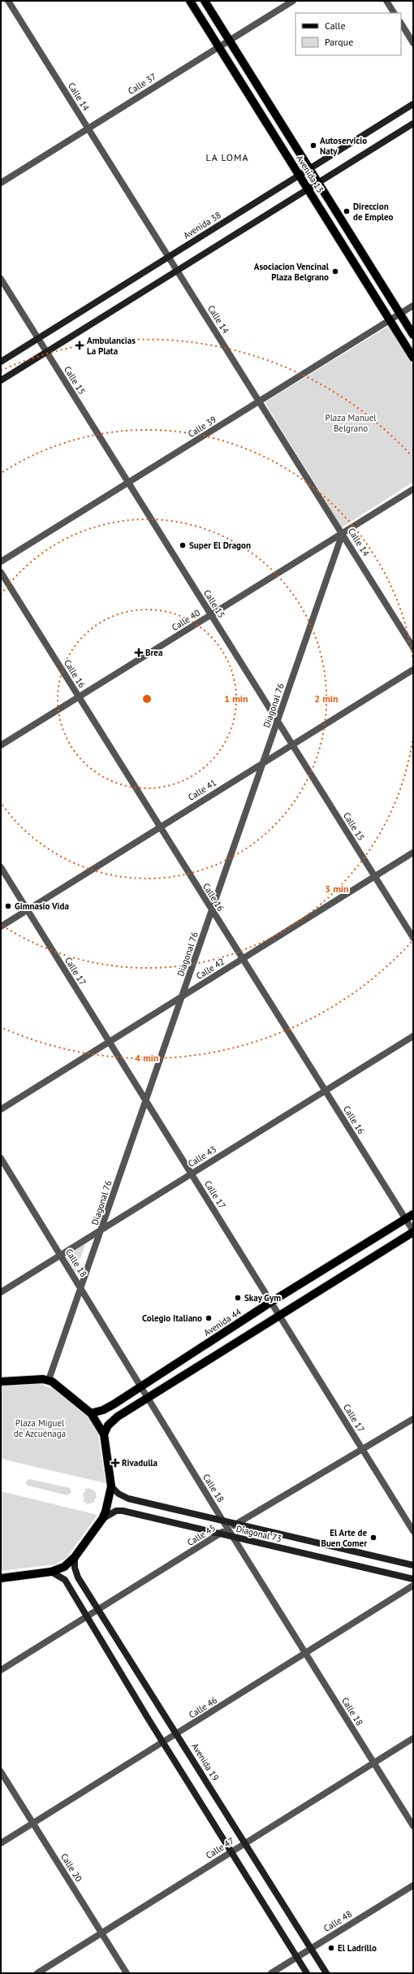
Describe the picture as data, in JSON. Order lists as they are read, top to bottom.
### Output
{
  "streets": {
    "main road": [
      "Avenida 13",
      "Avenida 38",
      "Avenida 44",
      "Diagonal 73",
      "Avenida 19"
    ],
    "street": [
      "Calle 37",
      "Calle 14",
      "Calle 15",
      "Calle 39",
      "Calle 40",
      "Calle 16",
      "Diagonal 76",
      "Calle 41",
      "Calle 42",
      "Calle 17",
      "Calle 43",
      "Calle 18",
      "Calle 45",
      "Calle 46",
      "Calle 47",
      "Calle 20",
      "Calle 48"
    ]
  },
  "crossings": [
    ["Calle 37", "Calle 14"],
    ["Calle 37", "Avenida 13"],
    ["Calle 14", "Avenida 38"],
    ["Calle 14", "Calle 39"],
    ["Calle 14", "Calle 40"],
    ["Calle 14", "Diagonal 76"],
    ["Avenida 13", "Avenida 38"],
    ["Avenida 13", "Calle 39"],
    ["Avenida 38", "Calle 15"],
    ["Calle 15", "Calle 39"],
    ["Calle 15", "Calle 40"],
    ["Calle 15", "Diagonal 76"],
    ["Calle 15", "Calle 41"],
    ["Calle 15", "Calle 42"],
    ["Calle 40", "Calle 16"],
    ["Calle 40", "Diagonal 76"],
    ["Calle 16", "Diagonal 76"],
    ["Calle 16", "Calle 41"],
    ["Calle 16", "Calle 42"],
    ["Calle 16", "Calle 43"],
    ["Calle 16", "Avenida 44"],
    ["Diagonal 76", "Calle 41"],
    ["Diagonal 76", "Calle 42"],
    ["Diagonal 76", "Calle 17"],
    ["Diagonal 76", "Calle 43"],
    ["Diagonal 76", "Calle 18"],
    ["Calle 41", "Calle 17"],
    ["Calle 42", "Calle 17"],
    ["Calle 17", "Calle 43"],
    ["Calle 17", "Avenida 44"],
    ["Calle 17", "Calle 45"],
    ["Calle 43", "Calle 18"],
    ["Calle 18", "Avenida 44"],
    ["Calle 18", "Diagonal 73"],
    ["Calle 18", "Calle 45"],
    ["Calle 18", "Calle 46"],
    ["Calle 18", "Calle 47"],
    ["Diagonal 73", "Calle 45"],
    ["Calle 45", "Avenida 19"],
    ["Calle 46", "Avenida 19"],
    ["Calle 46", "Calle 20"],
    ["Avenida 19", "Calle 47"],
    ["Avenida 19", "Calle 48"],
    ["Calle 47", "Calle 20"]
  ],
  "districts": ["LA LOMA"],
  "parks": ["Plaza Manuel Belgrano", "Plaza Miguel de Azcuénaga"],
  "places": {
    "other": [
      "Autoservicio Naty",
      "Direccion de Empleo",
      "Asociacion Vencinal Plaza Belgrano",
      "Super El Dragon",
      "Gimnasio Vida",
      "Skay Gym",
      "Colegio Italiano",
      "El Arte de Buen Comer",
      "El Ladrillo"
    ],
    "health": ["Ambulancias La Plata", "Brea", "Rivadulla"]
  },
  "legend": ["Calle", "Parque"],
  "rings": [
    "1 min",
    "2 min",
    "3 min",
    "4 min"
  ]
}
